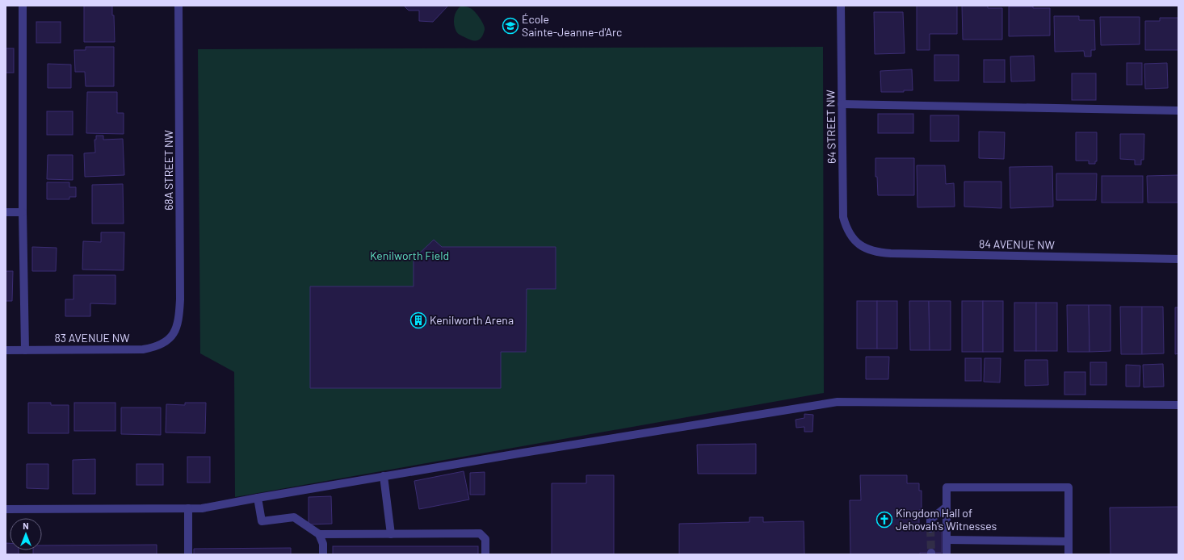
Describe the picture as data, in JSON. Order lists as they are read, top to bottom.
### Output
{
  "streets": {
    "street": [
      "64 STREET NW",
      "68A STREET NW",
      "84 AVENUE NW",
      "83 AVENUE NW"
    ]
  },
  "crossings": [
    ["64 STREET NW", "84 AVENUE NW"],
    ["68A STREET NW", "83 AVENUE NW"]
  ],
  "parks": ["Kenilworth Field"],
  "places": {
    "school or university": ["École Sainte-Jeanne-d'Arc"],
    "building": ["Kenilworth Arena"],
    "church": ["Kingdom Hall of Jehovah's Witnesses"]
  },
  "north": "top"
}
